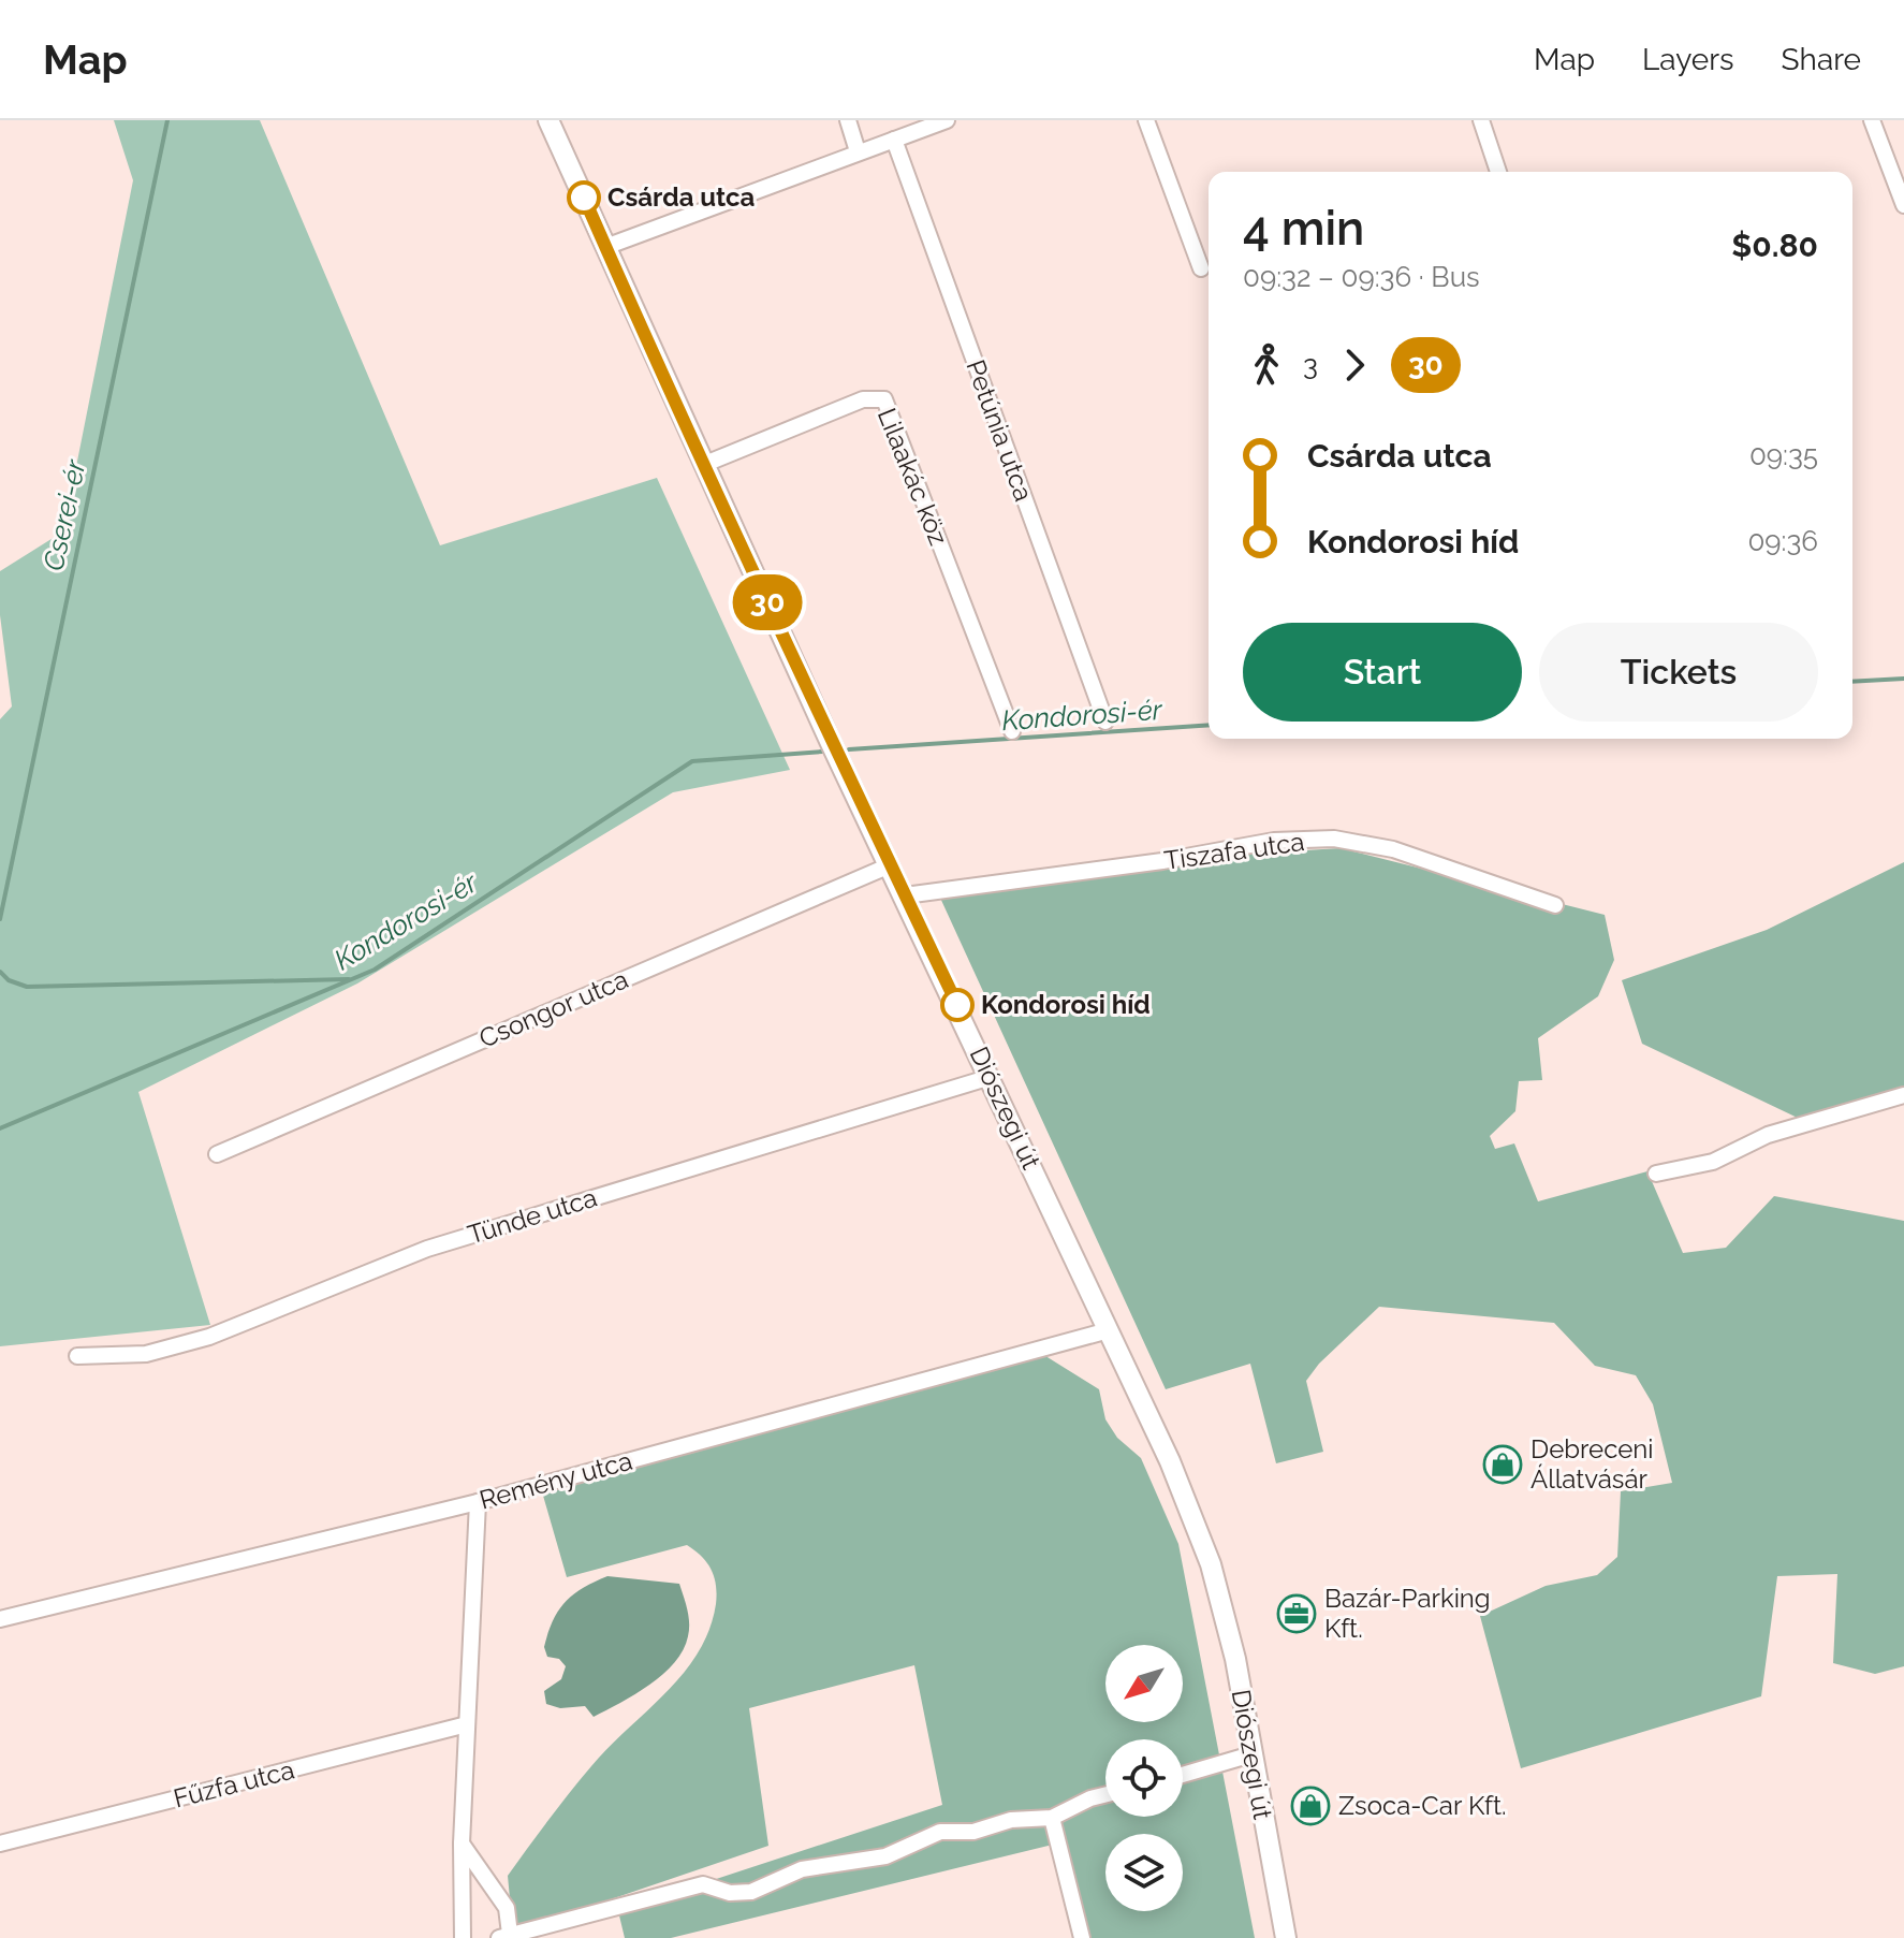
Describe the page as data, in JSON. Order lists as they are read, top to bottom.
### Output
{
  "streets": {
    "main road": ["Diószegi út"],
    "street": [
      "Petúnia utca",
      "Lilaakác köz",
      "Tiszafa utca",
      "Csongor utca",
      "Tünde utca",
      "Remény utca",
      "Fűzfa utca"
    ]
  },
  "crossings": [
    ["Lilaakác köz", "Diószegi út"],
    ["Tiszafa utca", "Diószegi út"],
    ["Csongor utca", "Diószegi út"],
    ["Diószegi út", "Tünde utca"],
    ["Diószegi út", "Remény utca"]
  ],
  "water": ["Cserei-ér", "Kondorosi-ér"],
  "places": {
    "other": ["Csárda utca", "Kondorosi híd"],
    "shop": ["Debreceni Állatvásár", "Zsoca-Car Kft."],
    "office": ["Bazár-Parking Kft."]
  },
  "lines": ["bus line 30"],
  "north": "bottom left",
  "page": {
    "header": "Map",
    "nav": ["Map", "Layers", "Share"],
    "on_map": "30",
    "heading": ["4 min", "09:32 – 09:36 · Bus", "$0.80"],
    "legs": ["3", "30"],
    "list": [
      {
        "name": "Csárda utca",
        "value": "09:35"
      },
      {
        "name": "Kondorosi híd",
        "value": "09:36"
      }
    ],
    "buttons": ["Start", "Tickets"]
  }
}
